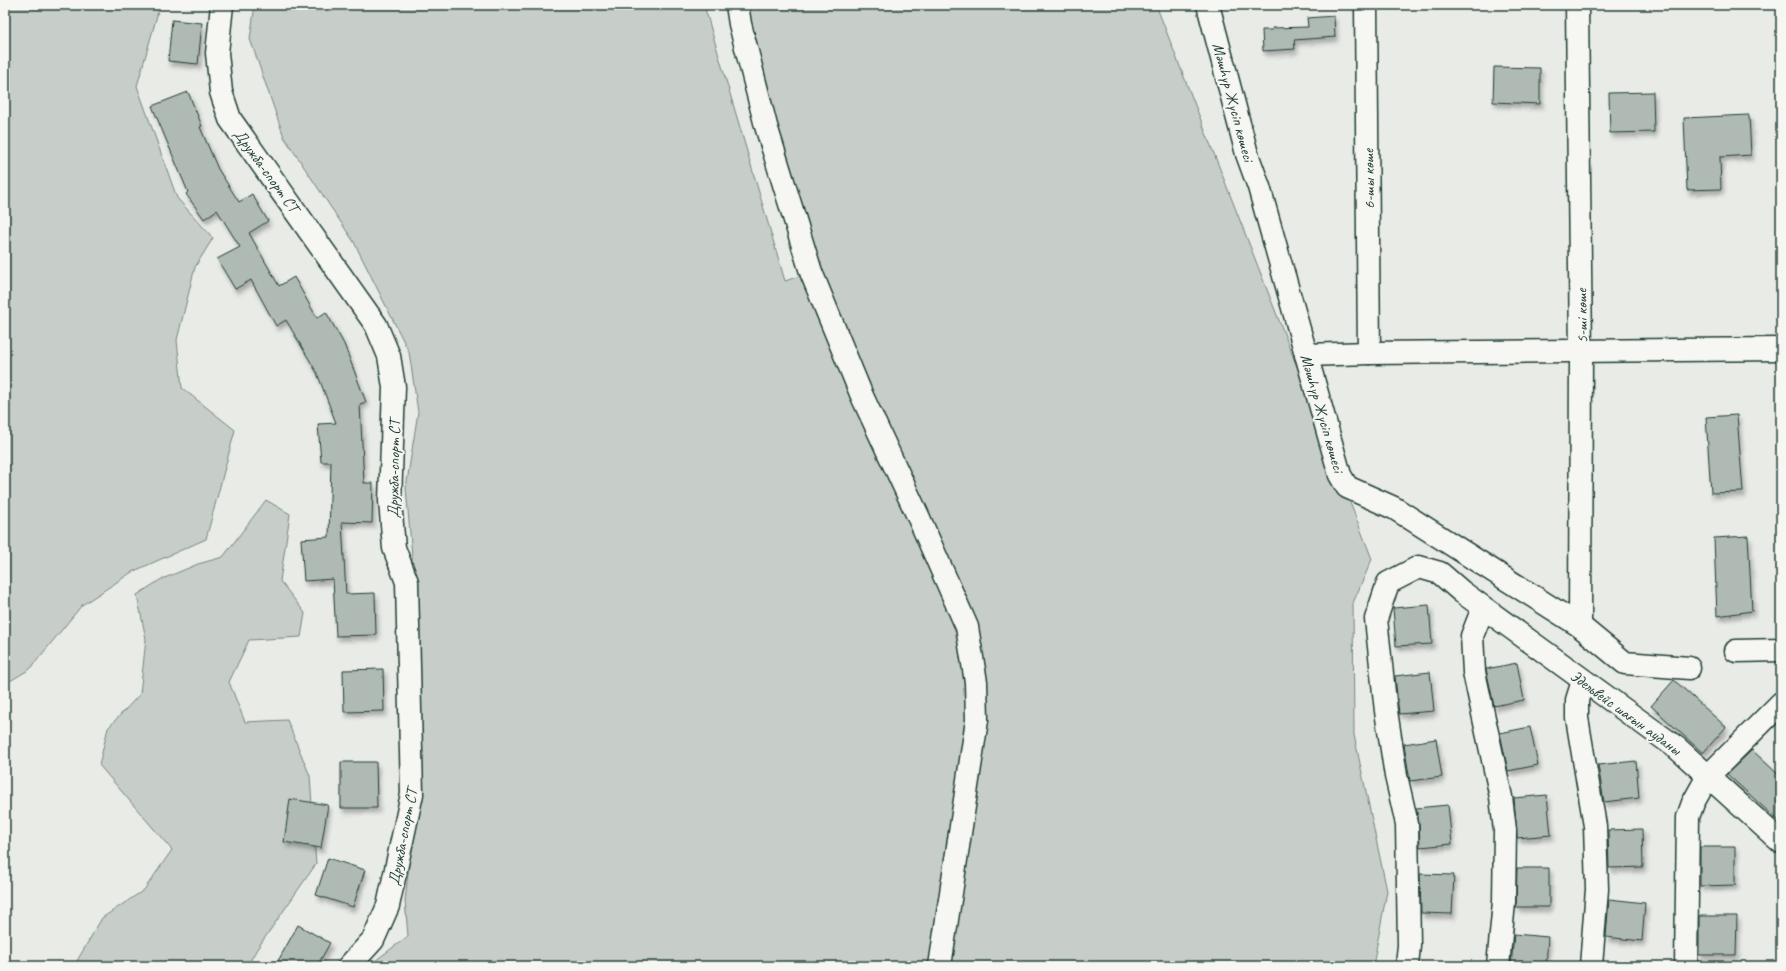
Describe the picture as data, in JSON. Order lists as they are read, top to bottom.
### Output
{
  "streets": {
    "street": [
      "Мәшhүр Жүсіп көшесі",
      "Дружба-спорт СТ",
      "6-шы көше",
      "5-ші көше",
      "Эдельвейс шағын ауданы"
    ]
  },
  "crossings": [
    ["Мәшhүр Жүсіп көшесі", "5-ші көше"]
  ]
}
